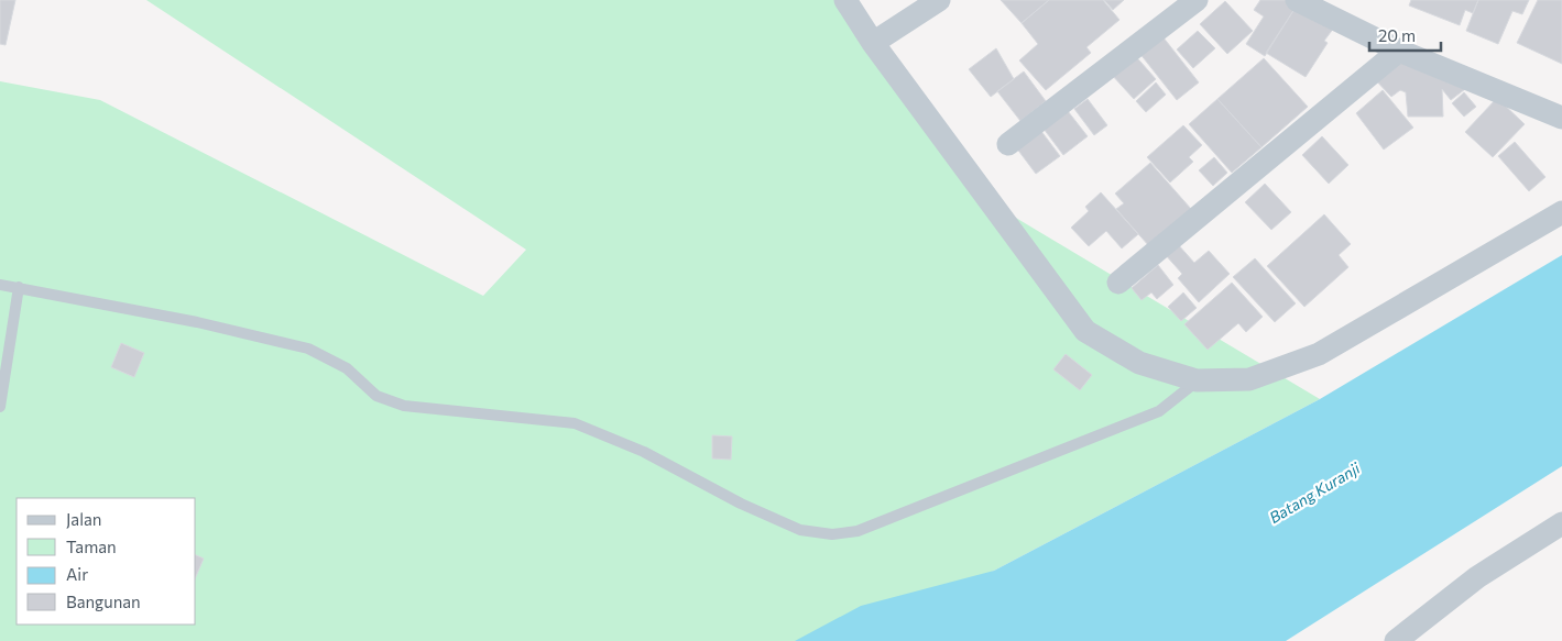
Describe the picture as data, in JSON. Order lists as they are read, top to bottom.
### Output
{
  "water": ["Batang Kuranji"],
  "legend": [
    "Jalan",
    "Taman",
    "Air",
    "Bangunan"
  ],
  "scale_bar": "20 m"
}
